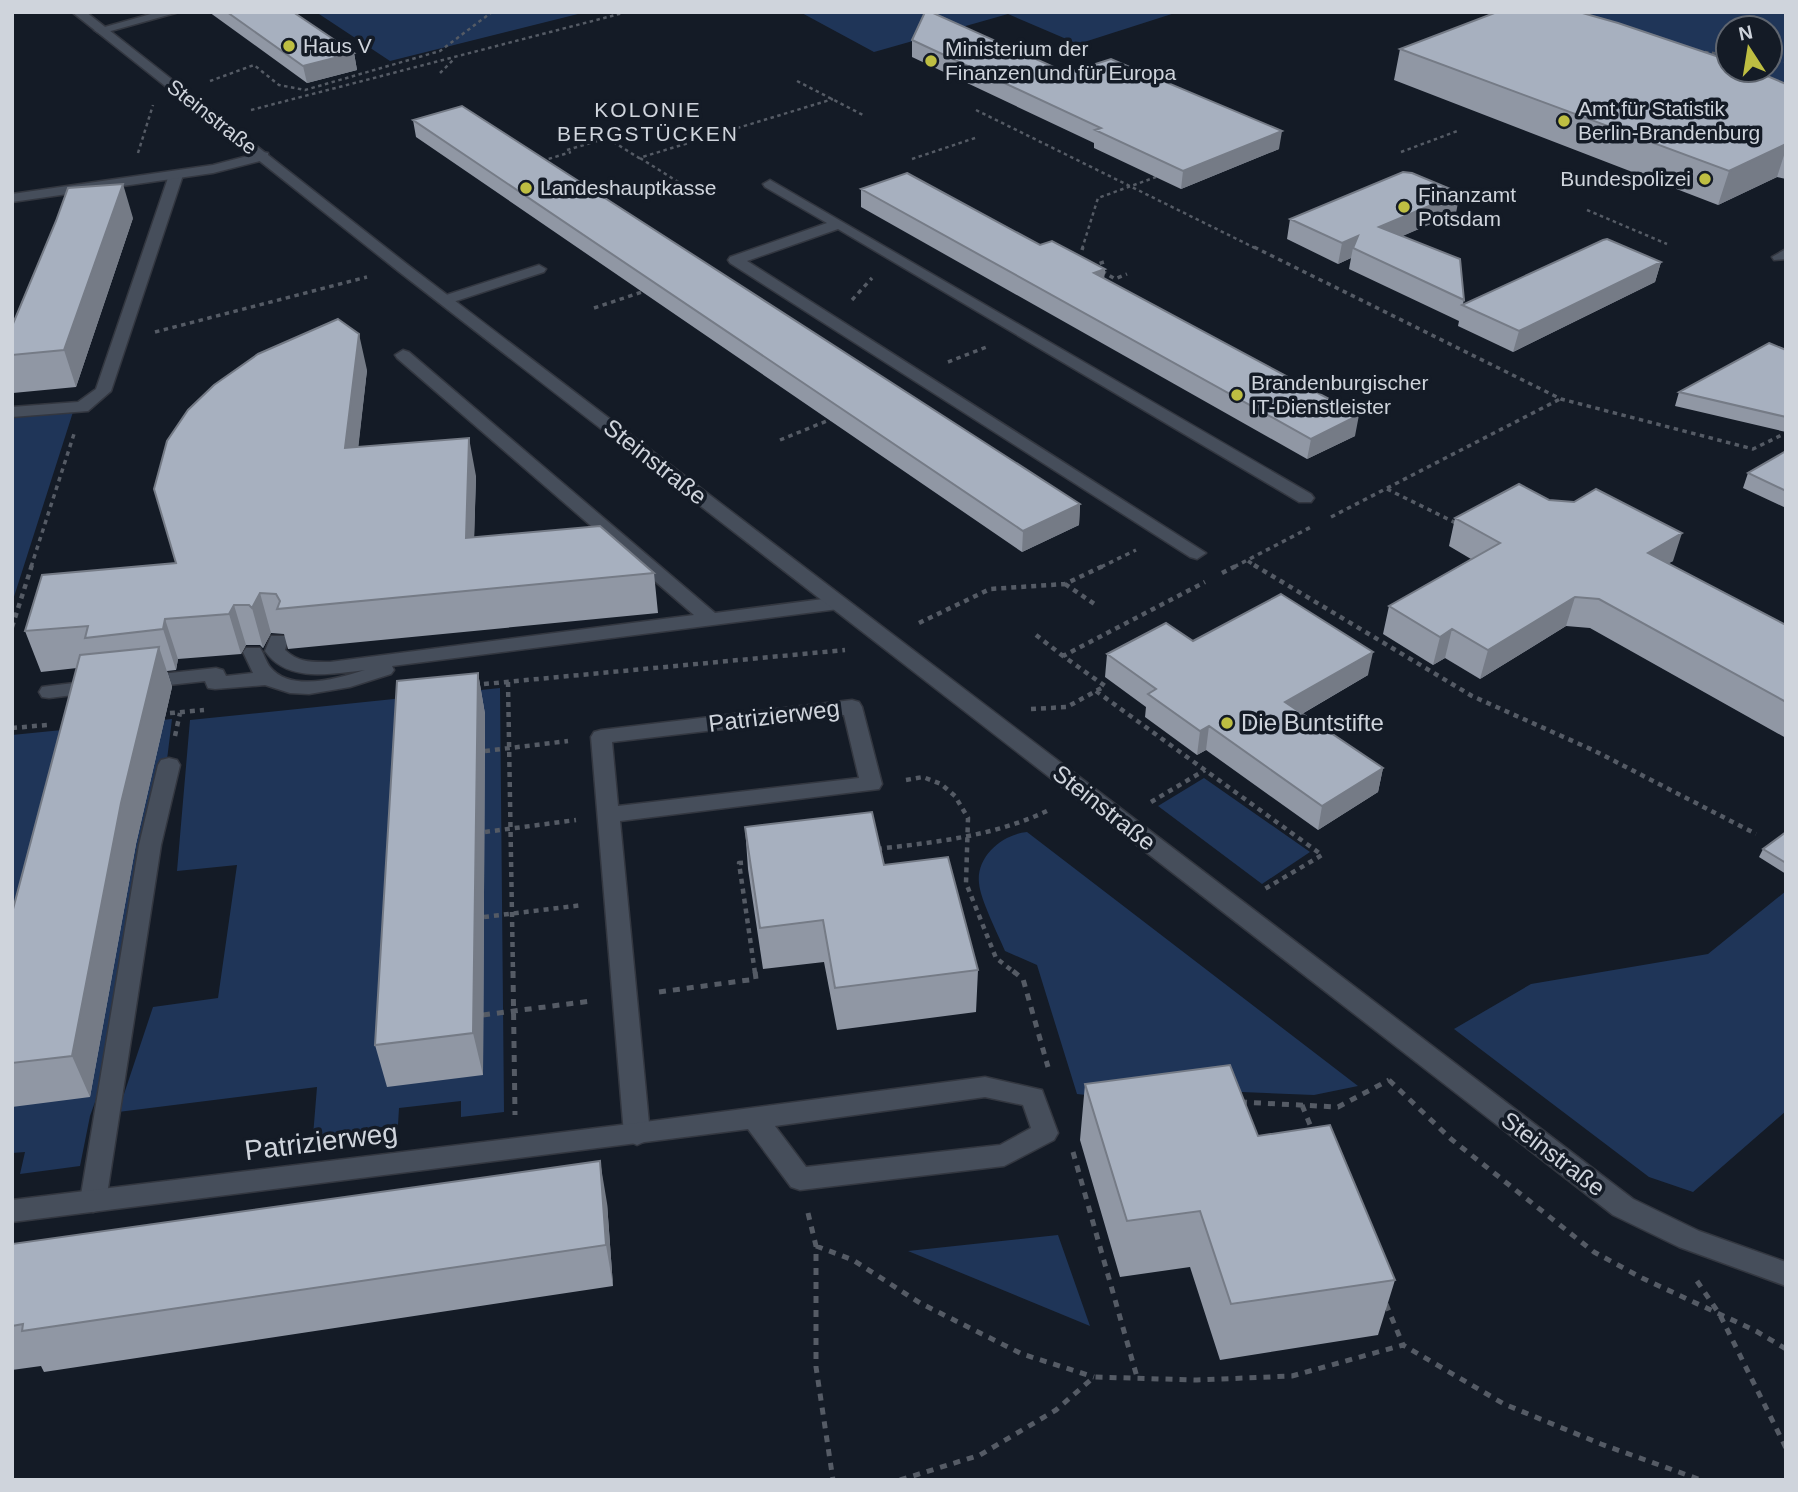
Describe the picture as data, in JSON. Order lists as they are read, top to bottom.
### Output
{
  "streets": {
    "street": ["Steinstraße", "Patrizierweg"]
  },
  "districts": ["KOLONIE BERGSTÜCKEN"],
  "places": [
    "Haus V",
    "Ministerium der Finanzen und für Europa",
    "Amt für Statistik Berlin-Brandenburg",
    "Bundespolizei",
    "Landeshauptkasse",
    "Finanzamt Potsdam",
    "Brandenburgischer IT-Dienstleister",
    "Die Buntstifte"
  ],
  "north": "top"
}
